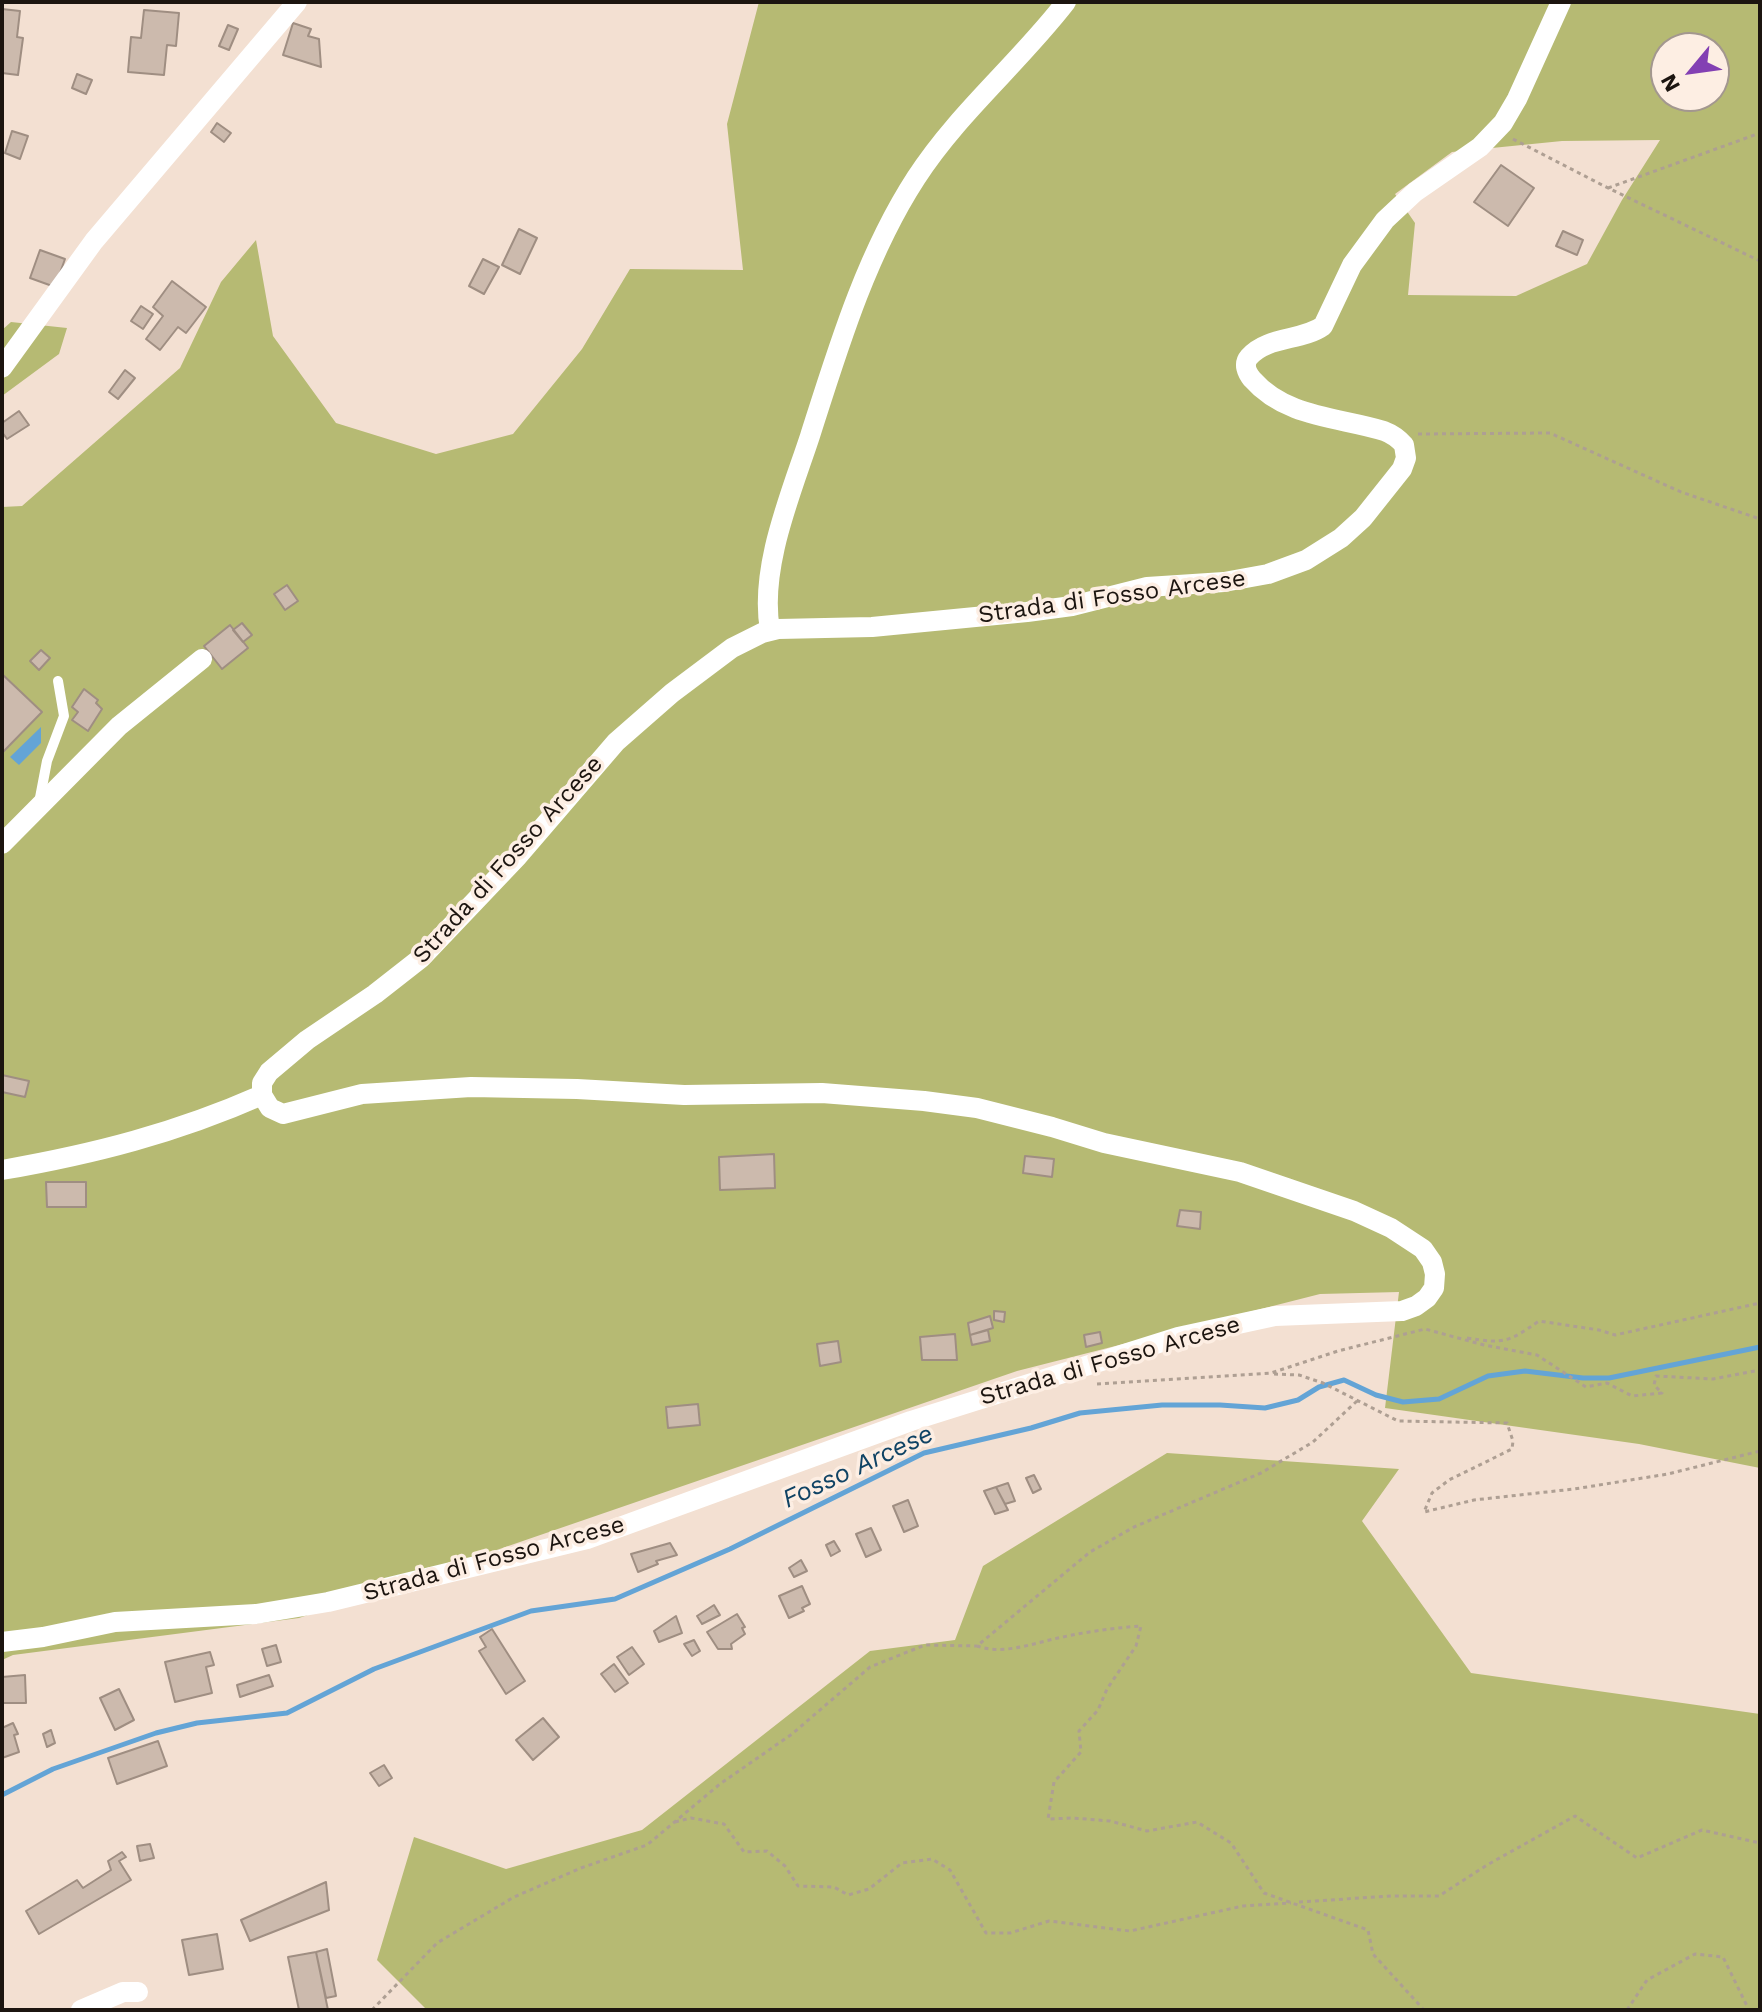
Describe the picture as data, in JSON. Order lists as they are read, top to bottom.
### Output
{
  "streets": {
    "street": ["Strada di Fosso Arcese"]
  },
  "water": ["Fosso Arcese"],
  "north": "bottom left"
}
